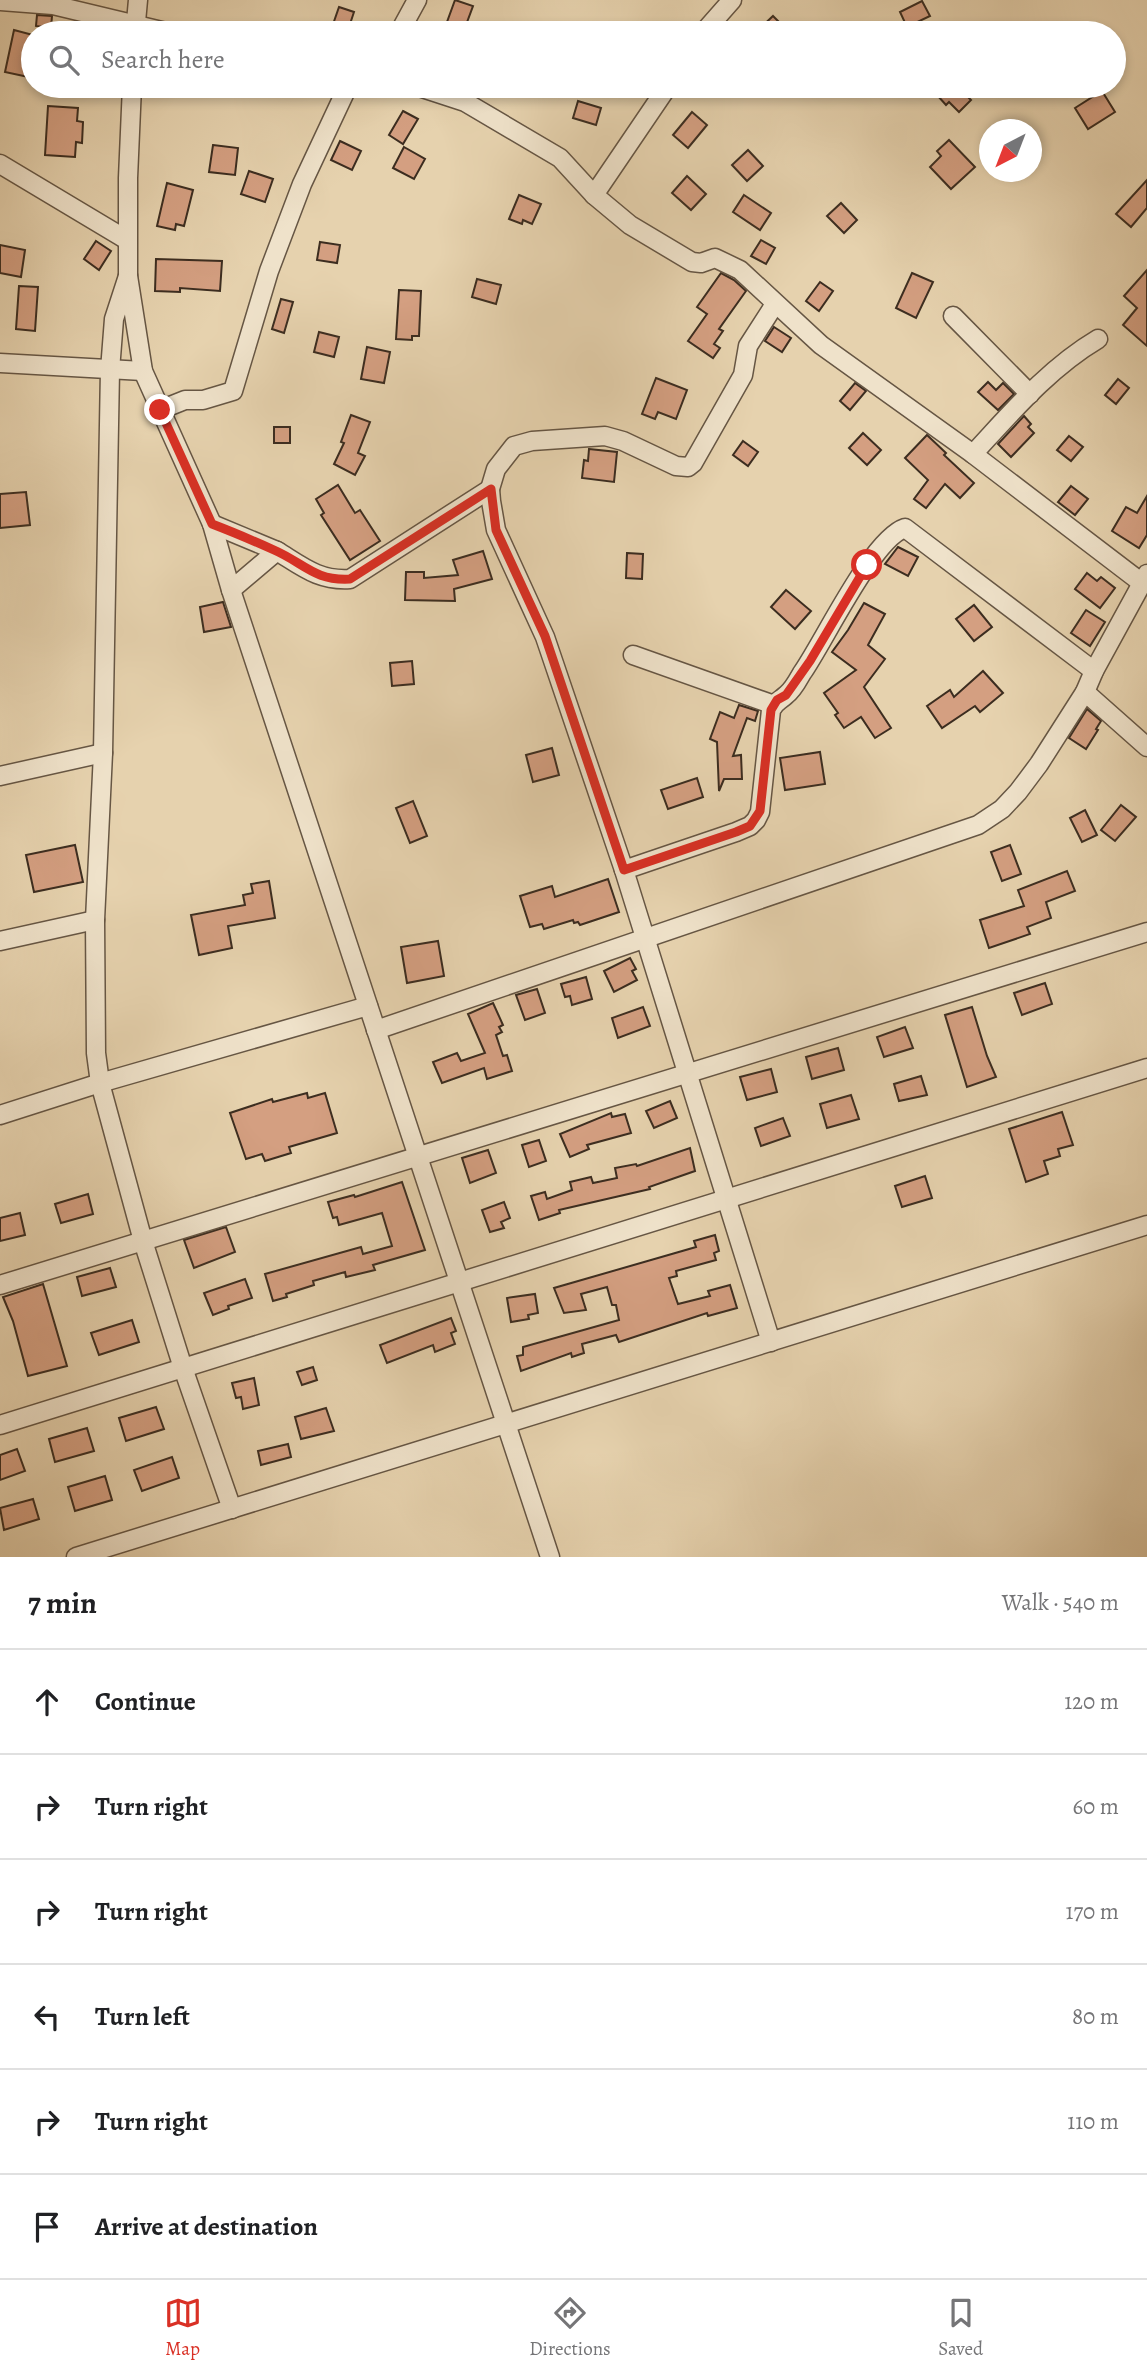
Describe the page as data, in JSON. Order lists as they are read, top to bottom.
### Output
{
  "north": "bottom left",
  "page": {
    "search": "Search here",
    "heading": ["7 min", "Walk · 540 m"],
    "list": [
      ["Continue", "120 m"],
      ["Turn right", "60 m"],
      ["Turn right", "170 m"],
      ["Turn left", "80 m"],
      ["Turn right", "110 m"],
      "Arrive at destination"
    ],
    "nav": ["Map", "Directions", "Saved"]
  }
}
